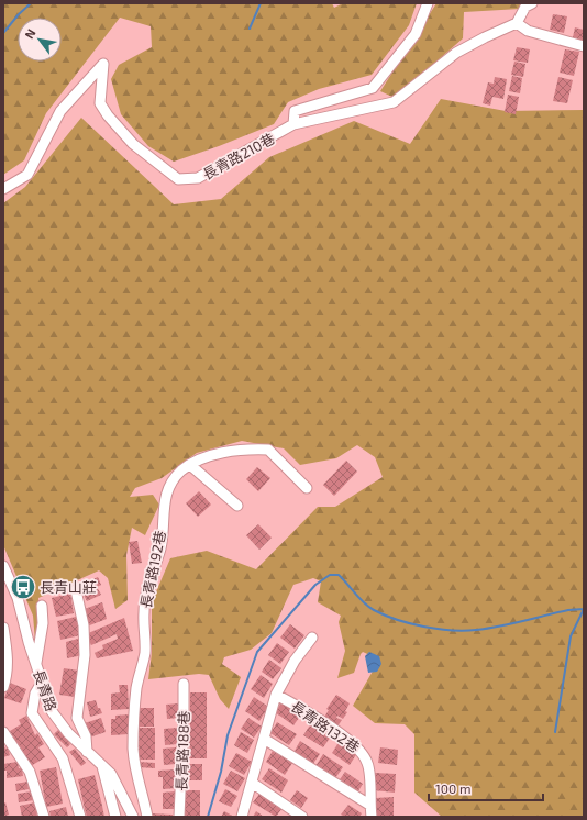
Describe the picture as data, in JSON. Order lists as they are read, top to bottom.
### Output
{
  "streets": {
    "street": [
      "長青路210巷",
      "長青路192巷",
      "長青路",
      "長青路132巷",
      "長青路188巷"
    ]
  },
  "places": {
    "bus stop": ["長青山莊"]
  },
  "scale_bar": "100 m",
  "north": "top left"
}
